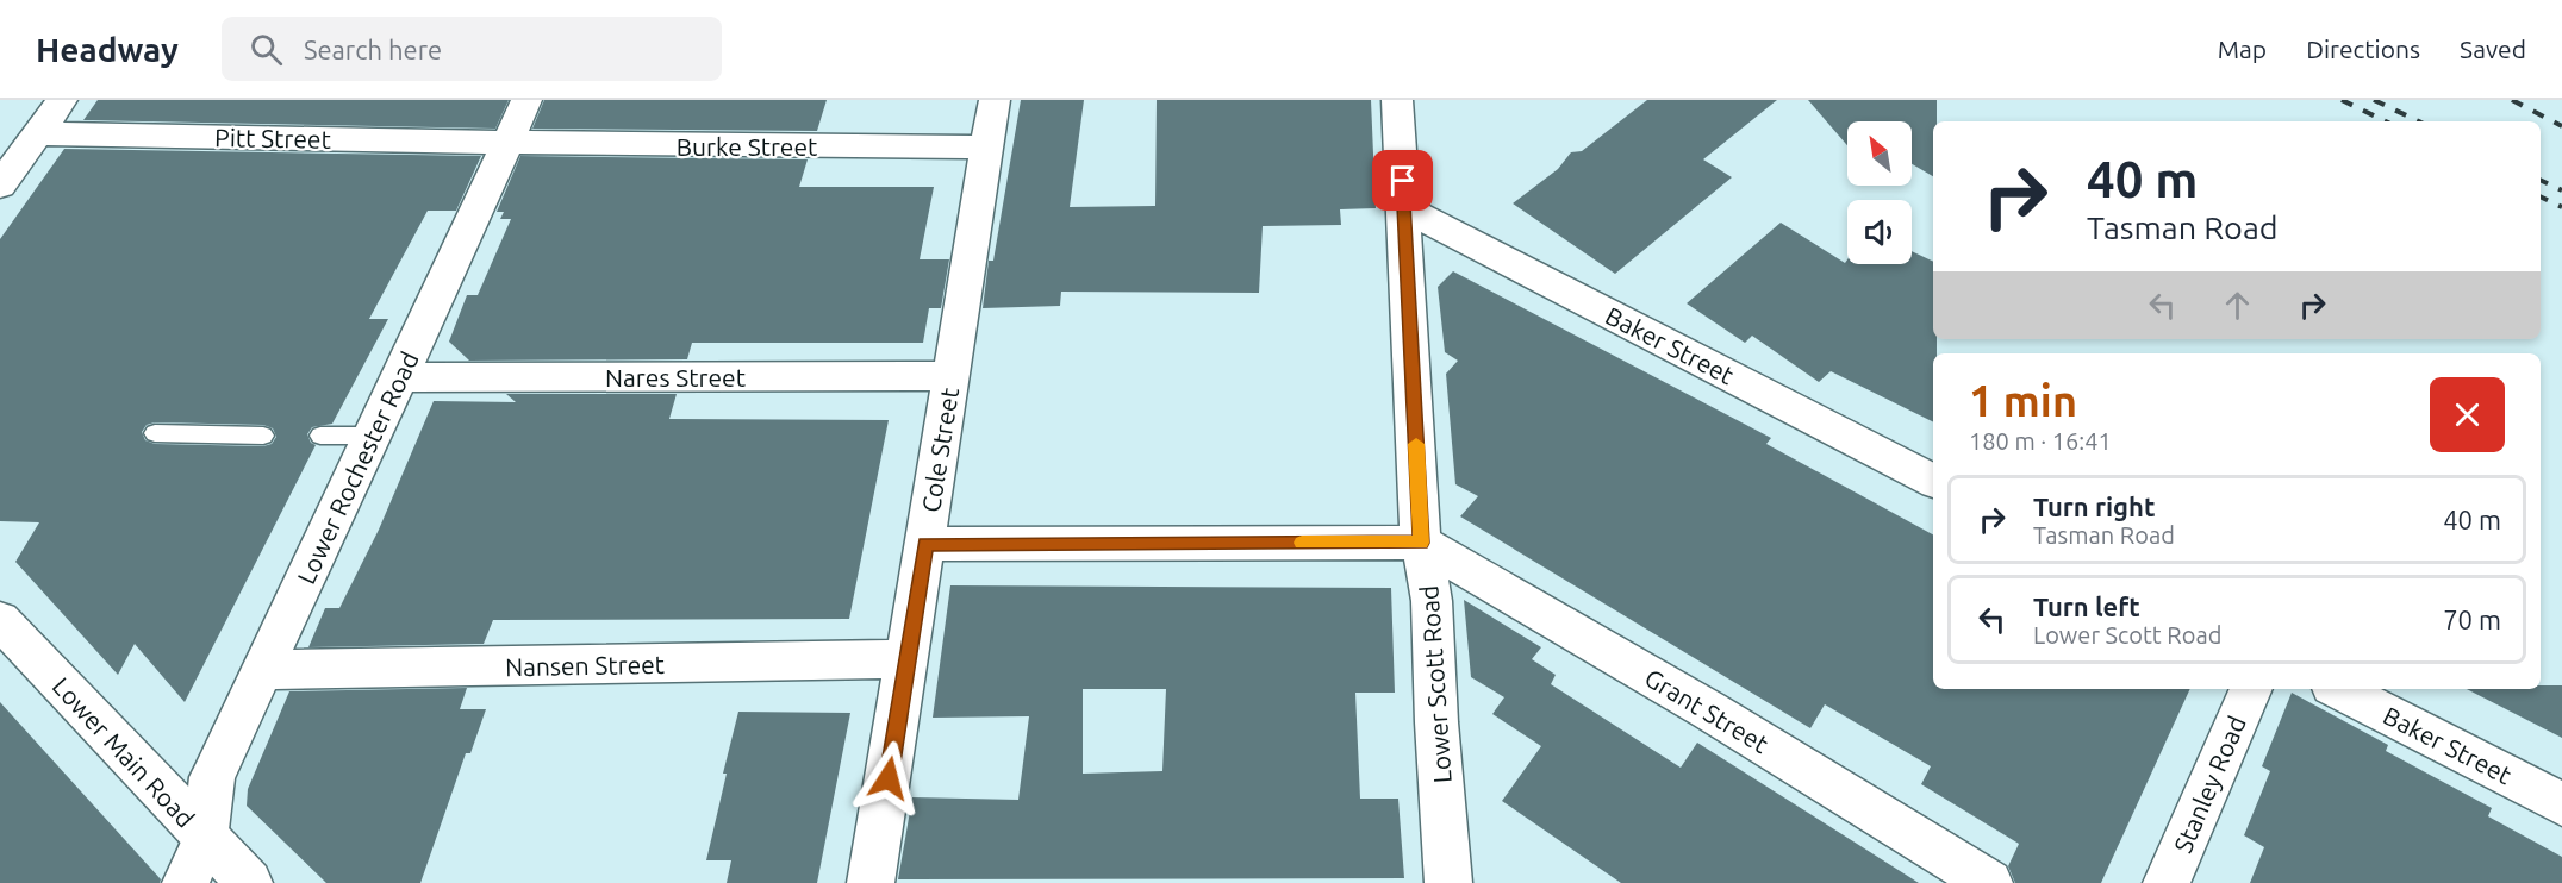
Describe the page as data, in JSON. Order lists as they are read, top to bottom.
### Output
{
  "streets": {
    "street": [
      "Pitt Street",
      "Burke Street",
      "Baker Street",
      "Nares Street",
      "Cole Street",
      "Lower Rochester Road",
      "Nansen Street",
      "Lower Scott Road",
      "Grant Street",
      "Lower Main Road",
      "Stanley Road"
    ]
  },
  "crossings": [
    ["Pitt Street", "Burke Street"],
    ["Pitt Street", "Lower Rochester Road"],
    ["Burke Street", "Cole Street"],
    ["Burke Street", "Lower Rochester Road"],
    ["Baker Street", "Lower Scott Road"],
    ["Nares Street", "Cole Street"],
    ["Nares Street", "Lower Rochester Road"],
    ["Cole Street", "Nansen Street"],
    ["Lower Rochester Road", "Nansen Street"],
    ["Lower Rochester Road", "Lower Main Road"],
    ["Lower Scott Road", "Grant Street"]
  ],
  "north": "top left",
  "page": {
    "header": "Headway",
    "search": "Search here",
    "nav": ["Map", "Directions", "Saved"],
    "turn": ["40 m", "Tasman Road"],
    "heading": ["1 min", "180 m · 16:41"],
    "list": [
      {
        "name": "Turn right",
        "note": "Tasman Road",
        "value": "40 m"
      },
      {
        "name": "Turn left",
        "note": "Lower Scott Road",
        "value": "70 m"
      }
    ]
  }
}
